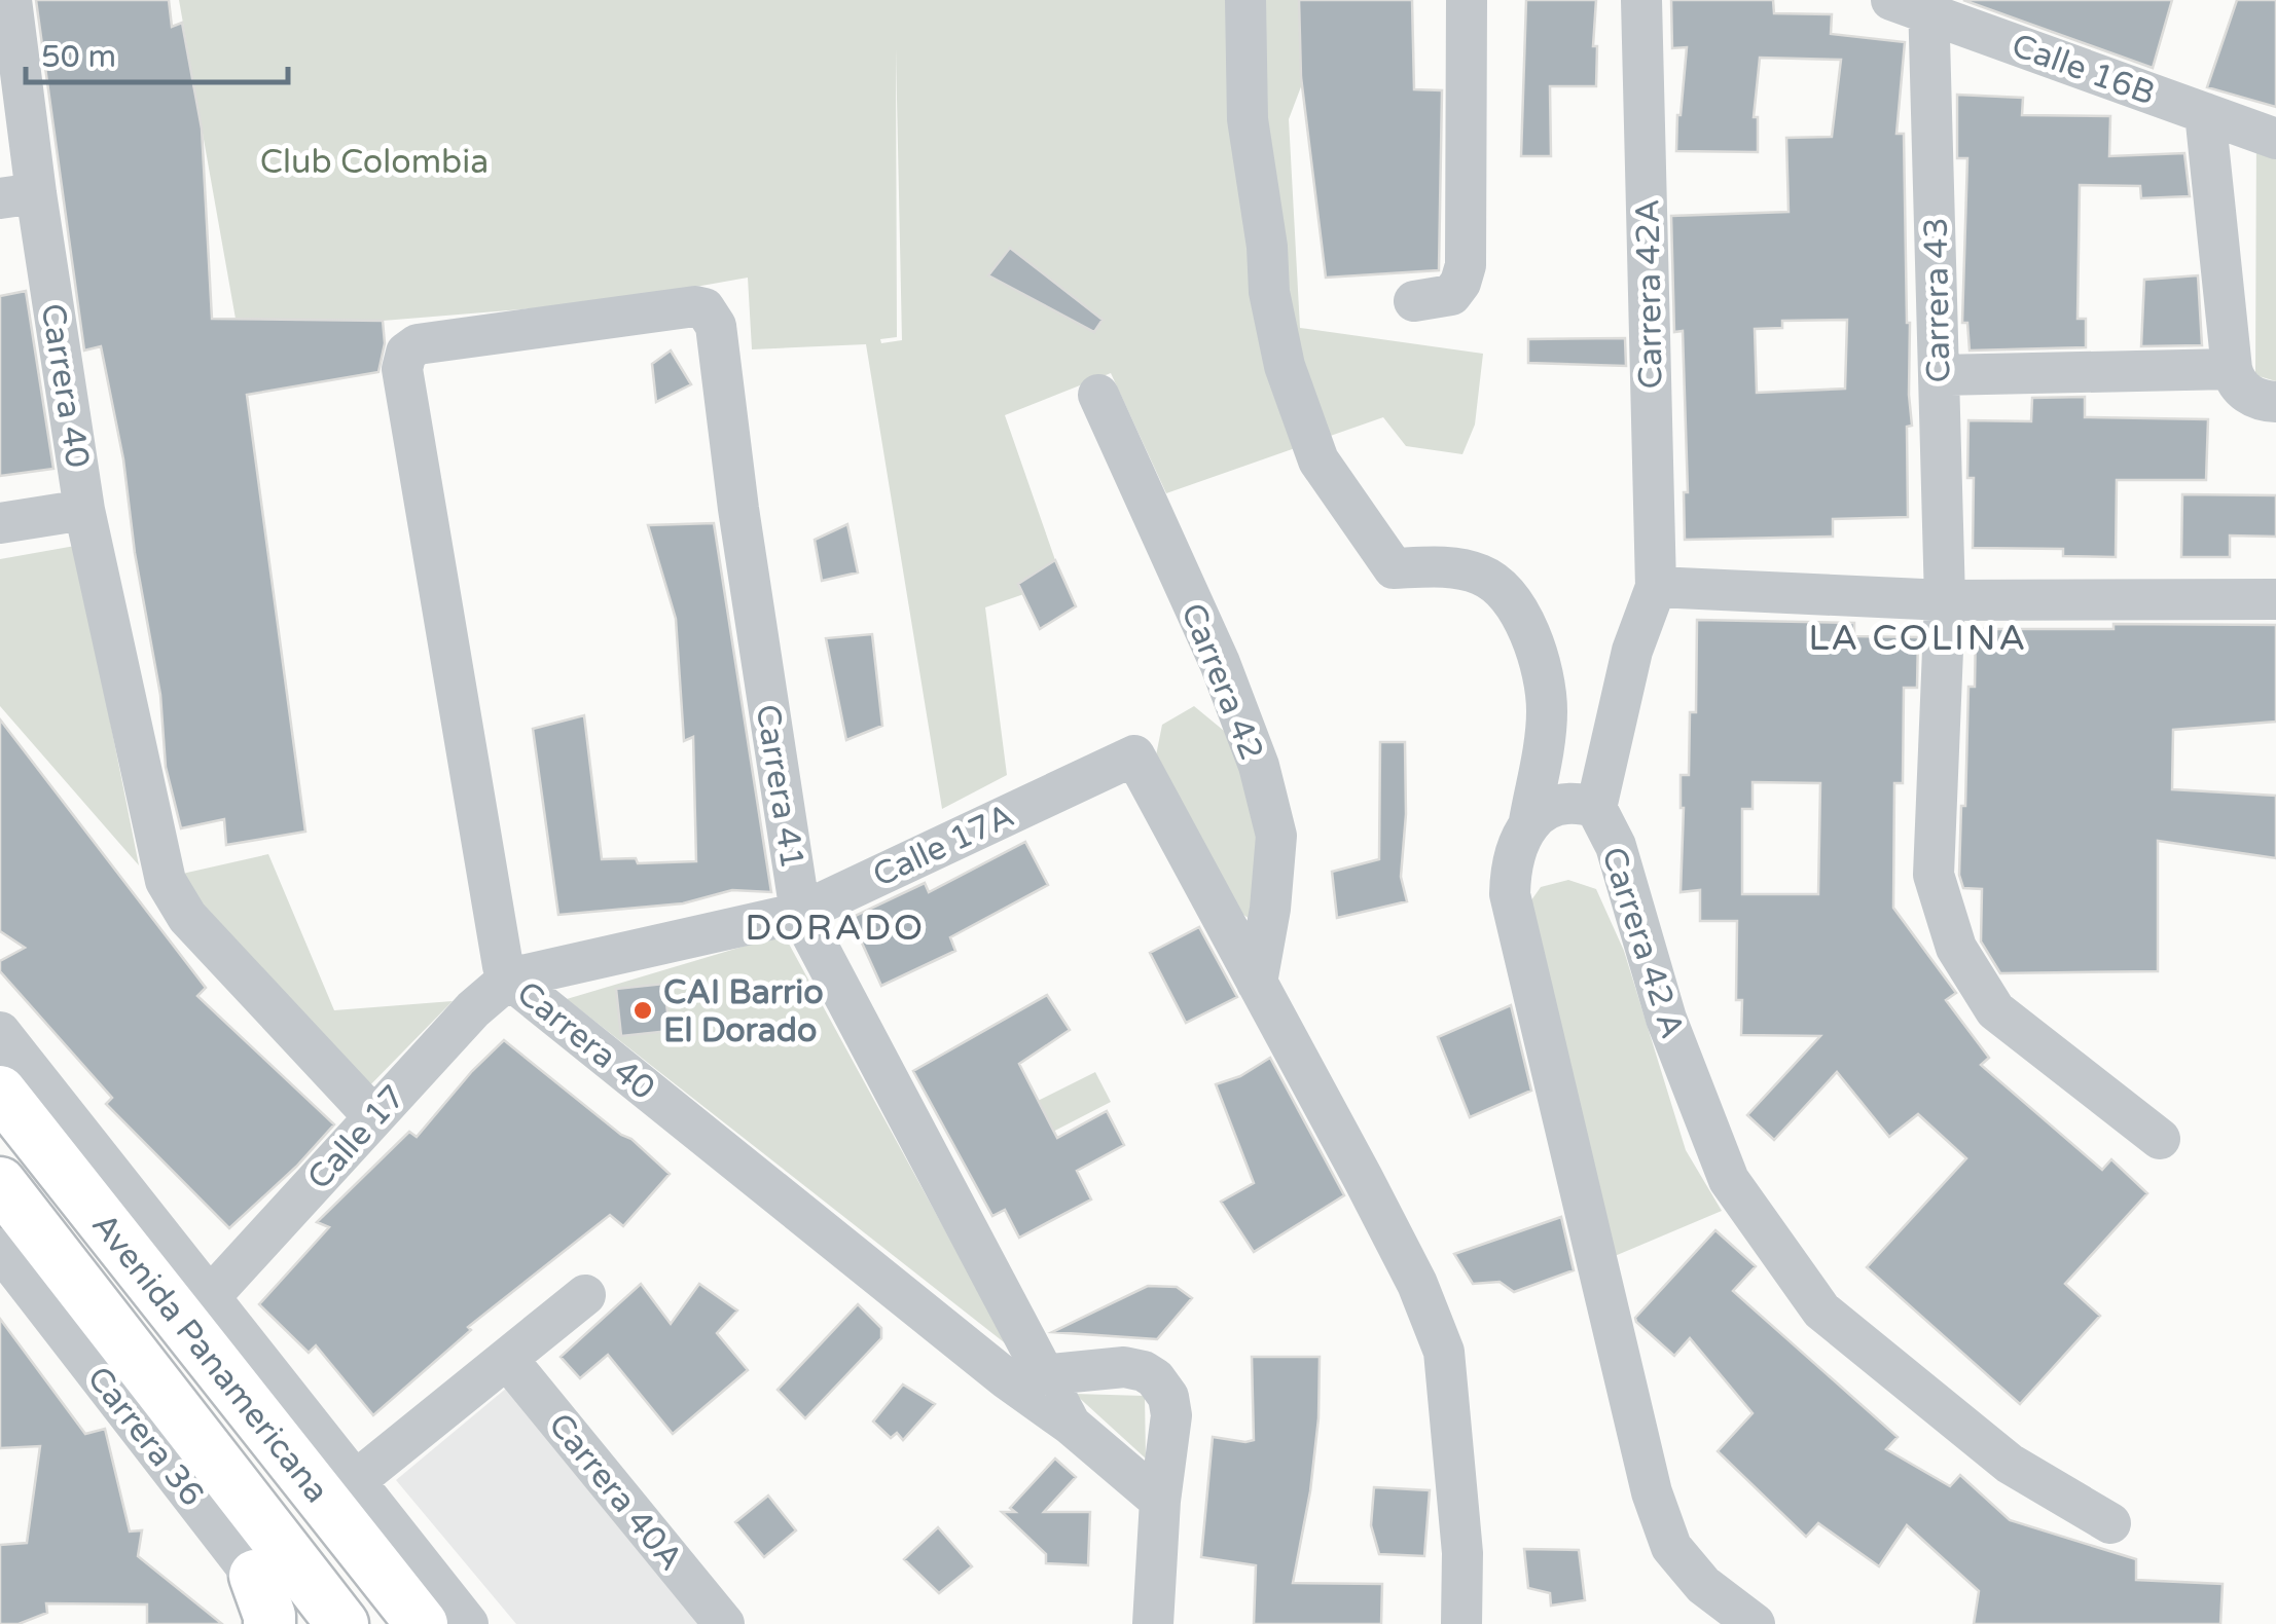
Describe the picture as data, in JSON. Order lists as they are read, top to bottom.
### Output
{
  "streets": {
    "main road": ["Avenida Panamericana"],
    "street": [
      "Calle 16B",
      "Carrera 42A",
      "Carrera 43",
      "Carrera 40",
      "Carrera 42",
      "Carrera 41",
      "Calle 17A",
      "Carrera 42 A",
      "Calle 17",
      "Carrera 36",
      "Carrera 40A"
    ]
  },
  "crossings": [
    ["Calle 16B", "Carrera 43"],
    ["Carrera 40", "Carrera 41"],
    ["Carrera 40", "Calle 17A"],
    ["Carrera 40", "Calle 17"],
    ["Carrera 42", "Calle 17A"],
    ["Carrera 41", "Calle 17A"],
    ["Calle 17A", "Calle 17"]
  ],
  "districts": ["LA COLINA", "DORADO"],
  "parks": ["Club Colombia"],
  "places": ["CAI Barrio El Dorado"],
  "scale_bar": "50 m"
}
